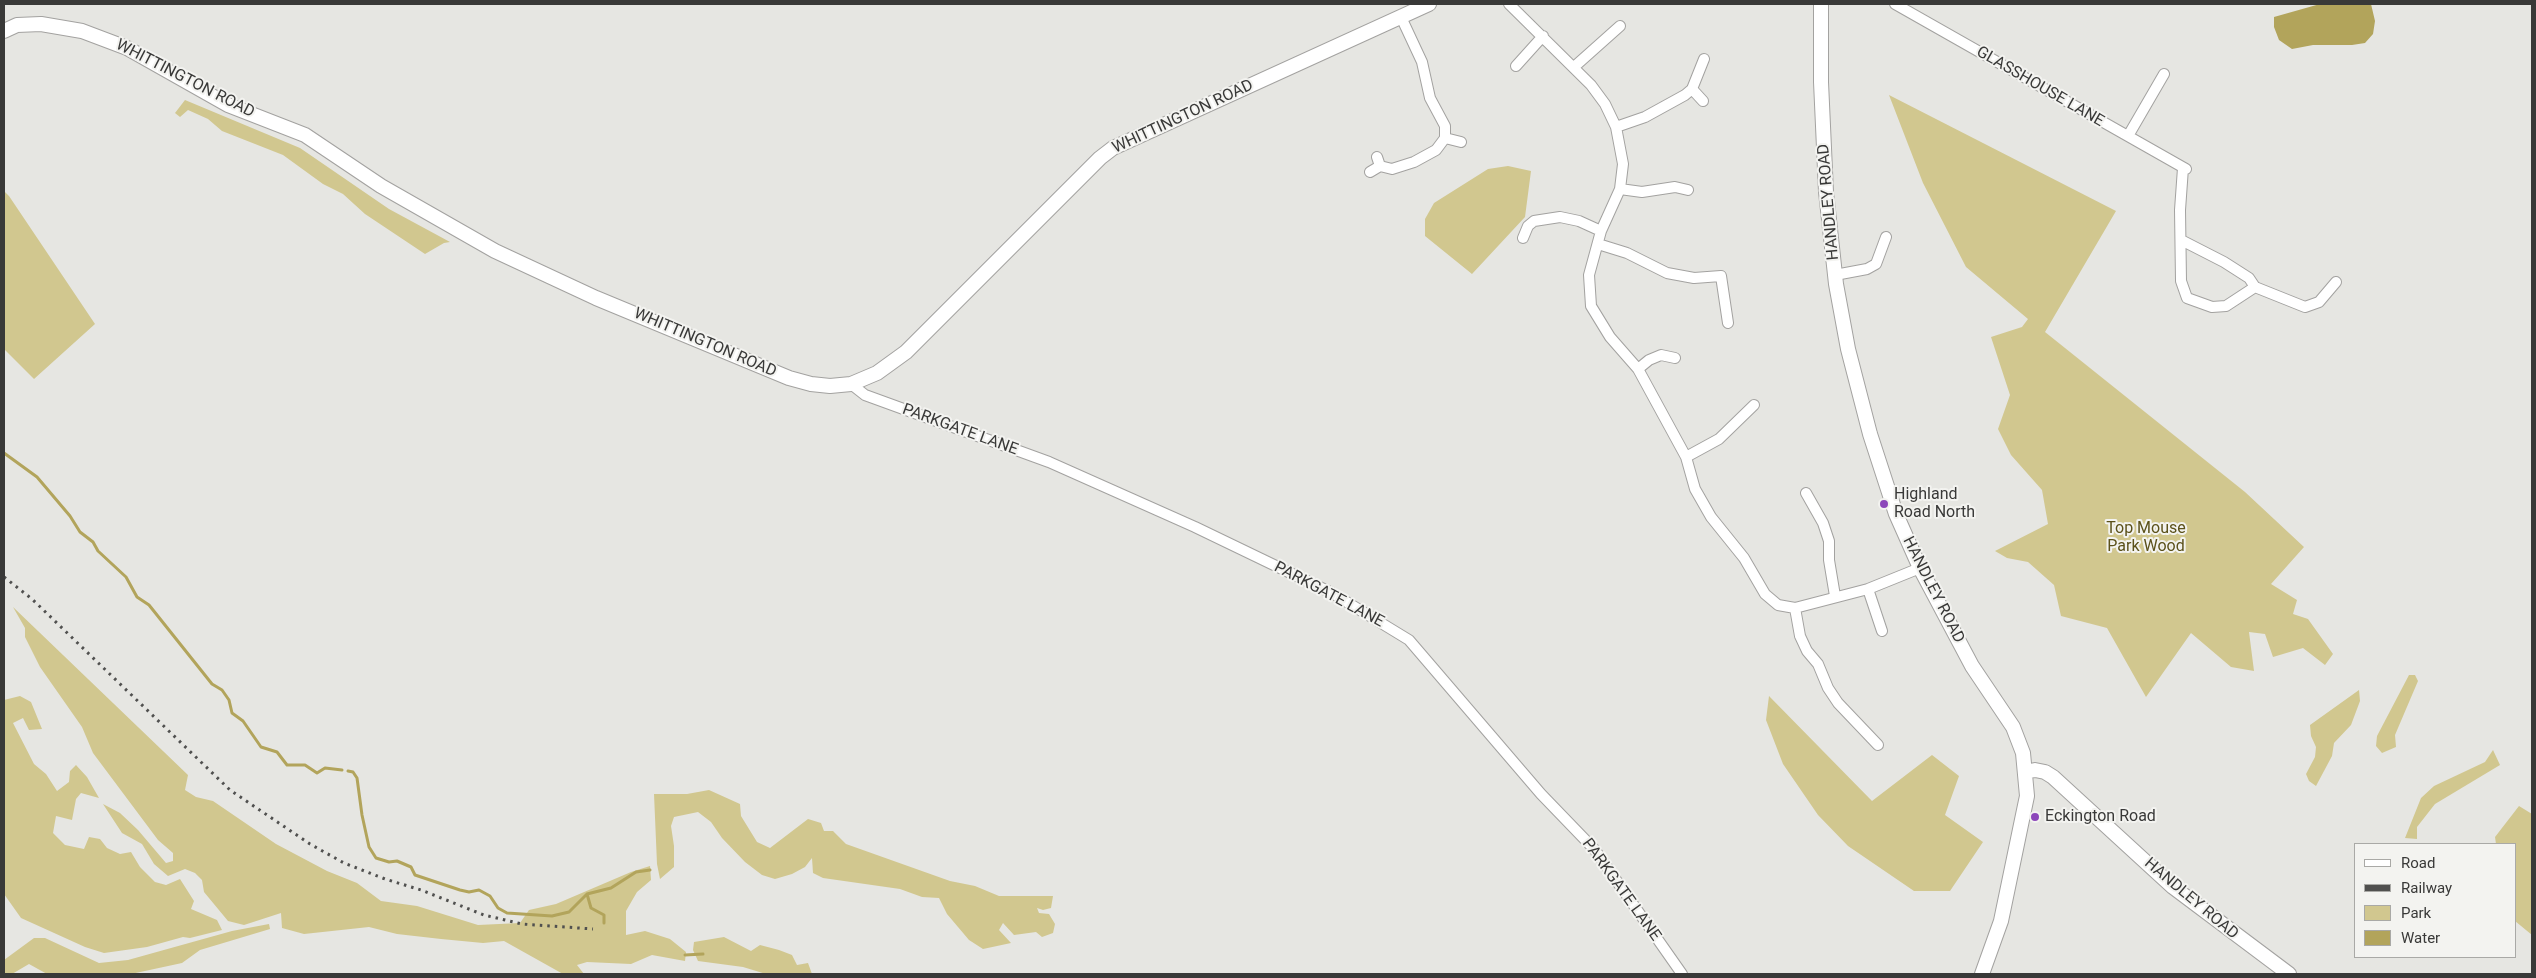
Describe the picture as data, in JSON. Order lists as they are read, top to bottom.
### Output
{
  "streets": {
    "street": [
      "WHITTINGTON ROAD",
      "GLASSHOUSE LANE",
      "HANDLEY ROAD",
      "PARKGATE LANE"
    ]
  },
  "crossings": [
    ["WHITTINGTON ROAD", "PARKGATE LANE"]
  ],
  "parks": ["Top Mouse Park Wood"],
  "places": ["Highland Road North", "Eckington Road"],
  "legend": [
    "Road",
    "Railway",
    "Park",
    "Water"
  ]
}
